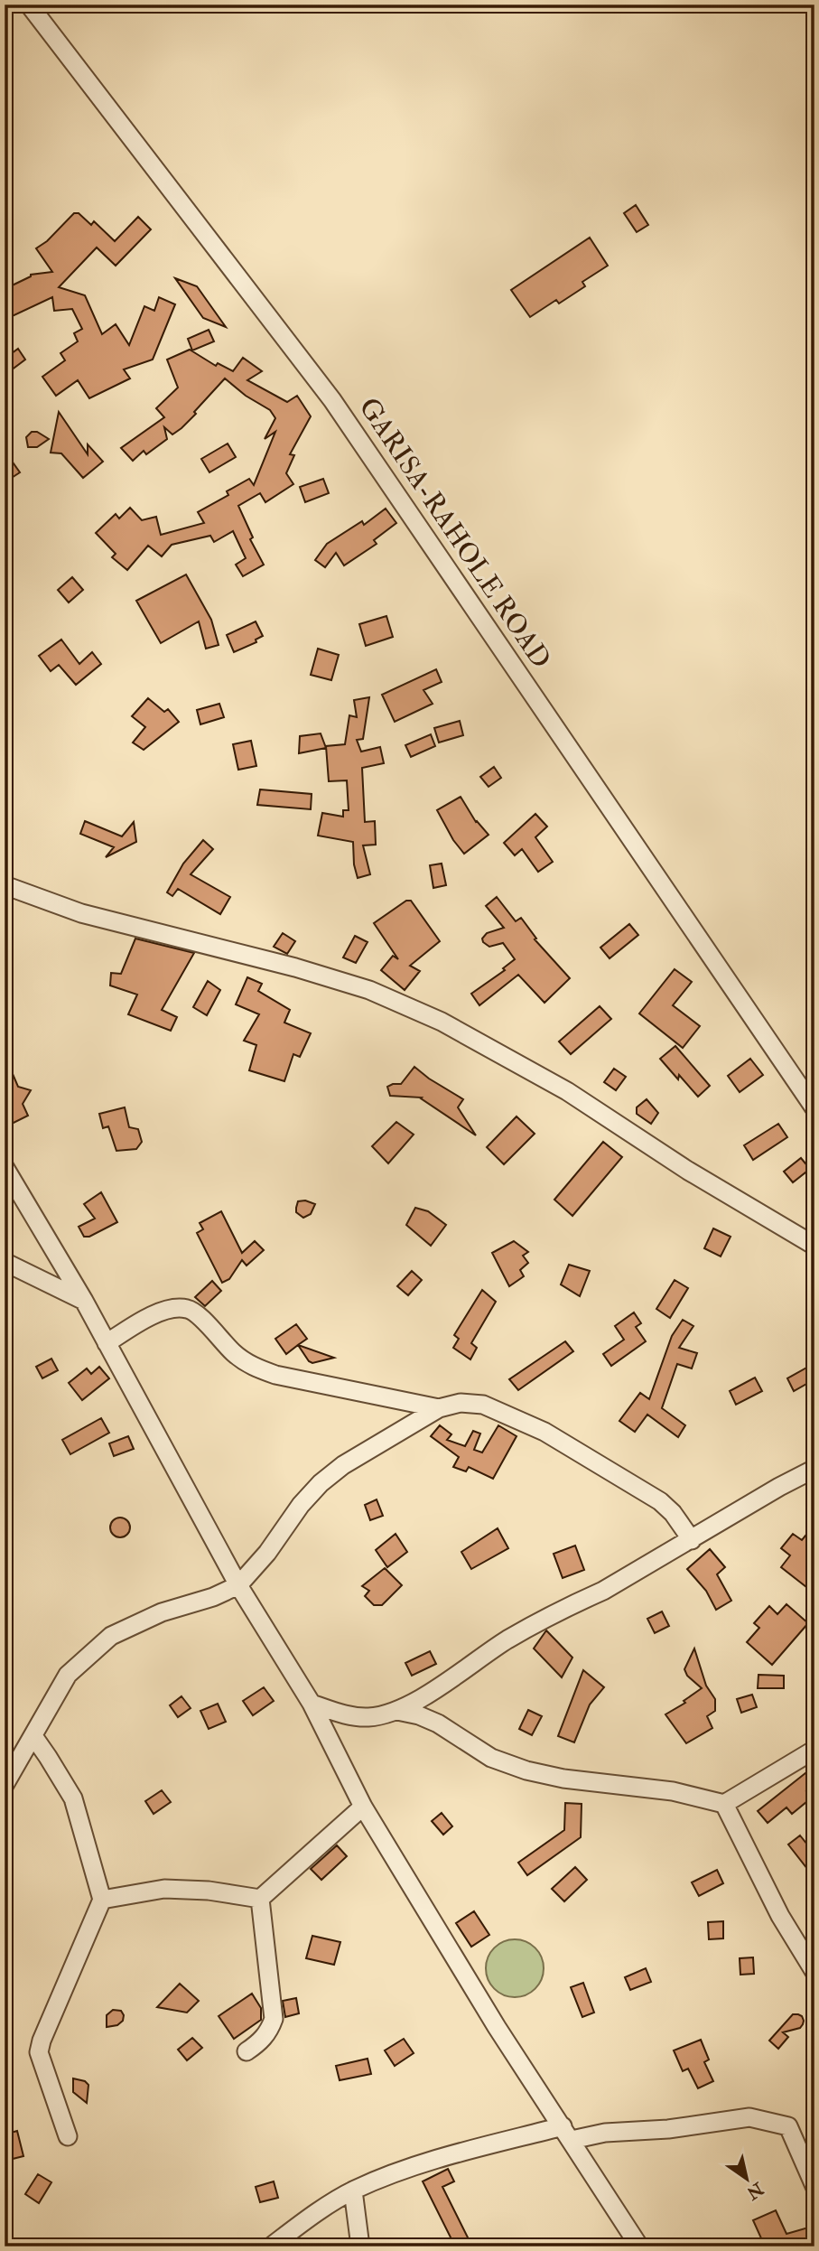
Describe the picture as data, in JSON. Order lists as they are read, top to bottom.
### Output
{
  "streets": {
    "street": ["GARISA-RAHOLE ROAD"]
  },
  "north": "bottom right"
}
